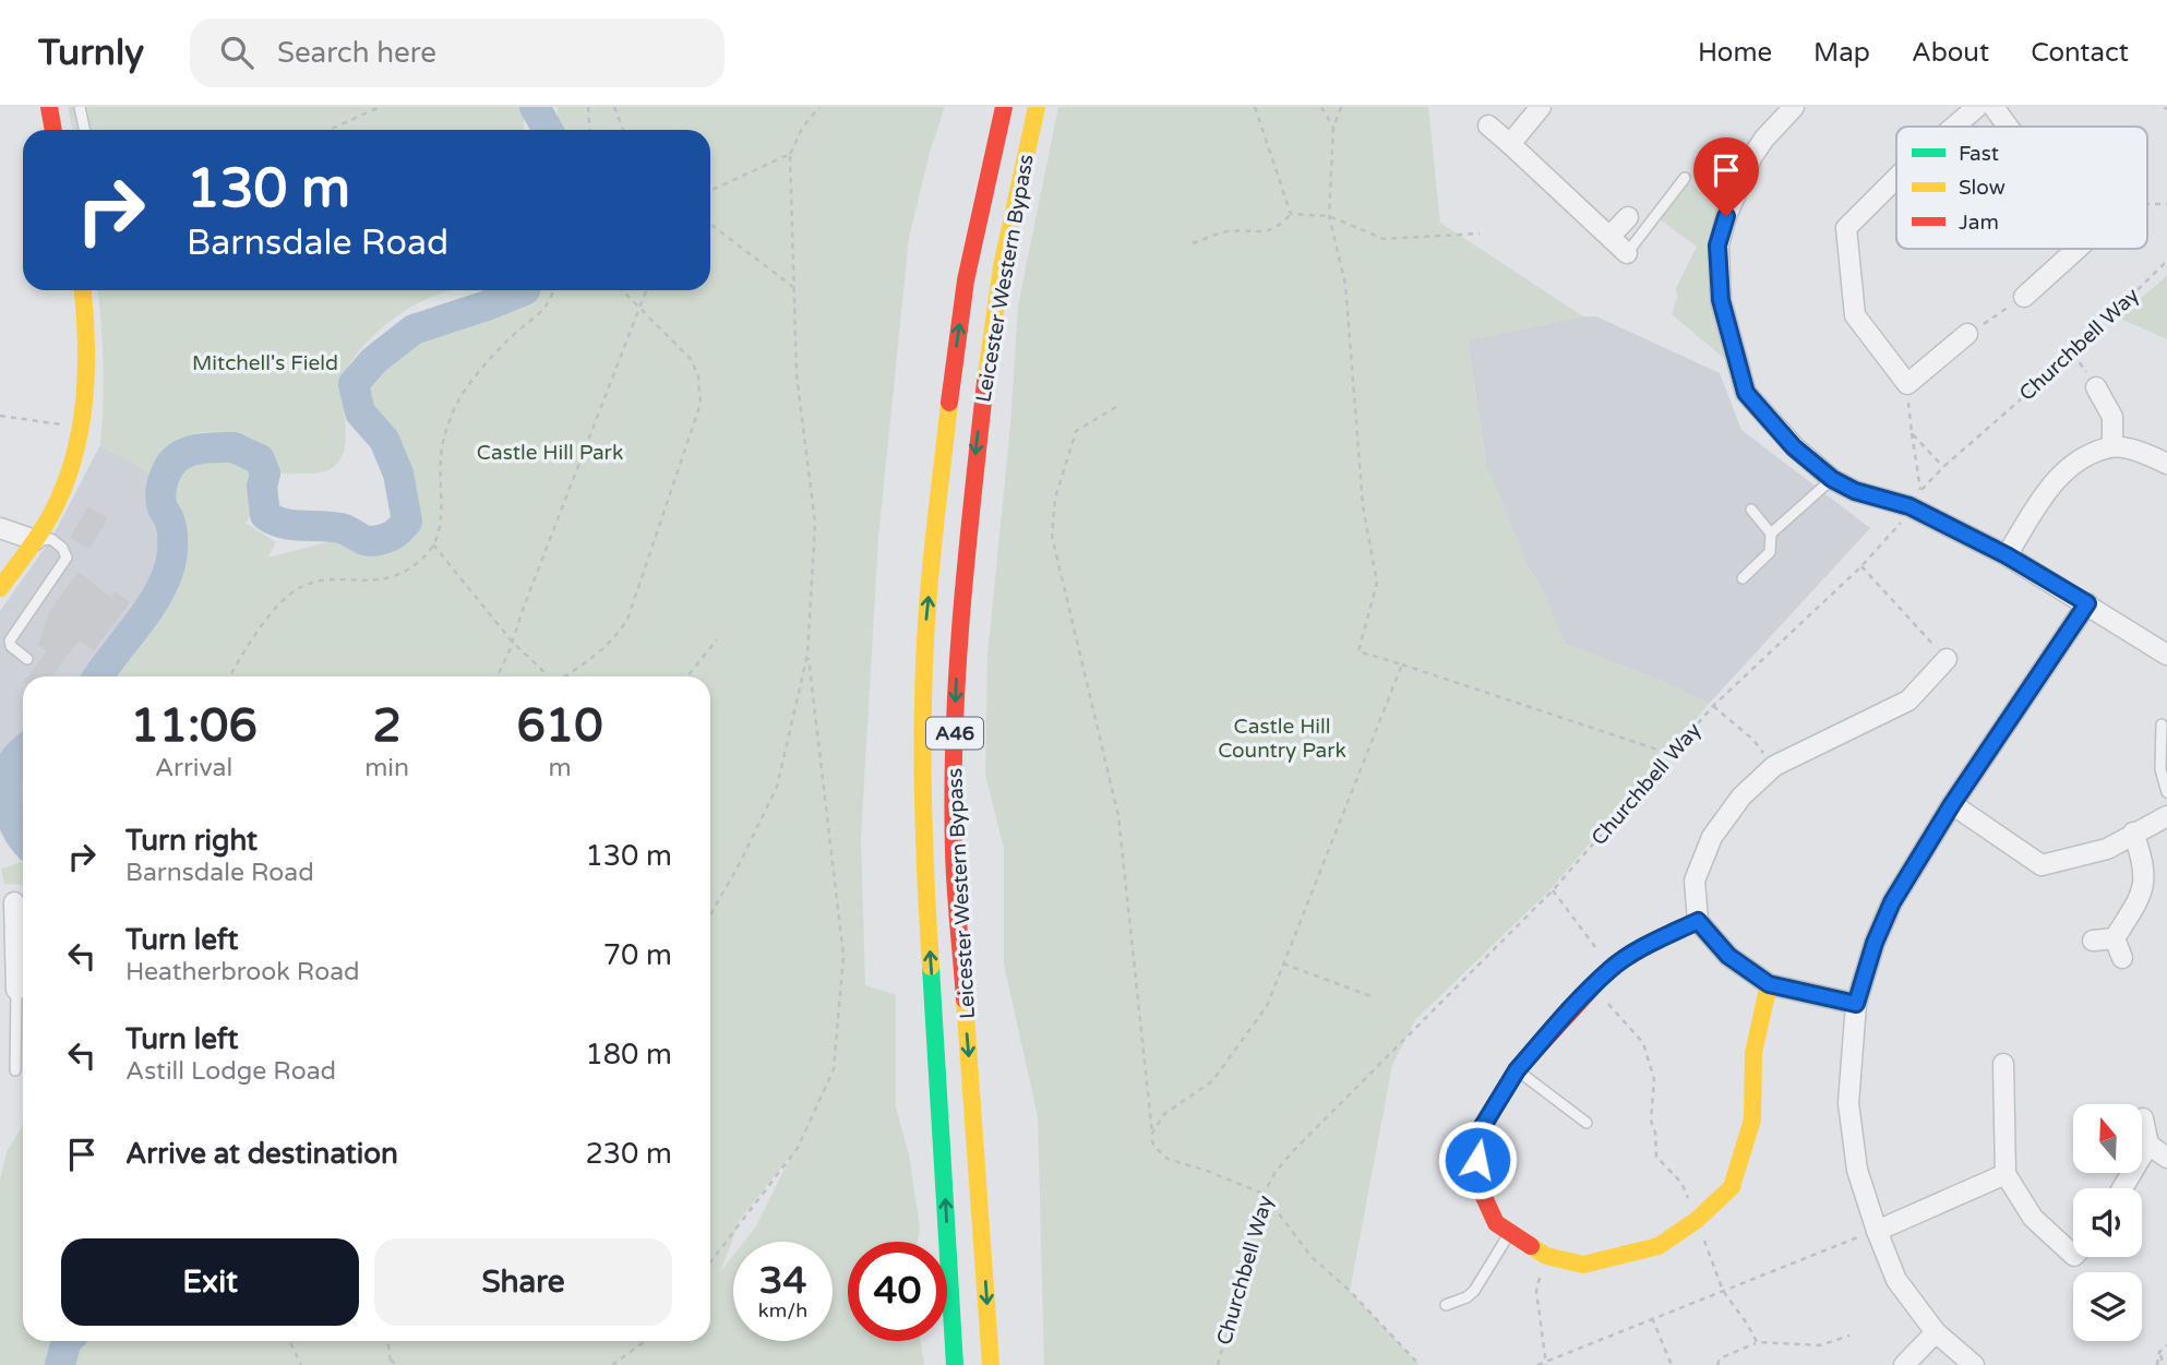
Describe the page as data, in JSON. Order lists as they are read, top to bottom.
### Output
{
  "streets": {
    "main road": ["Leicester Western Bypass", "A46"],
    "path": ["Churchbell Way"]
  },
  "parks": ["Mitchell's Field", "Castle Hill Park", "Castle Hill Country Park"],
  "legend": ["Fast", "Slow", "Jam"],
  "north": "top",
  "page": {
    "header": "Turnly",
    "search": "Search here",
    "nav": [
      "Home",
      "Map",
      "About",
      "Contact"
    ],
    "turn": ["130 m", "Barnsdale Road"],
    "eta": [
      "11:06",
      "Arrival",
      "2",
      "min",
      "610",
      "m"
    ],
    "list": [
      {
        "name": "Turn right",
        "note": "Barnsdale Road",
        "value": "130 m"
      },
      {
        "name": "Turn left",
        "note": "Heatherbrook Road",
        "value": "70 m"
      },
      {
        "name": "Turn left",
        "note": "Astill Lodge Road",
        "value": "180 m"
      },
      {
        "name": "Arrive at destination",
        "value": "230 m"
      }
    ],
    "buttons": ["Exit", "Share"],
    "speed": "34 km/h",
    "limit": "40"
  }
}
